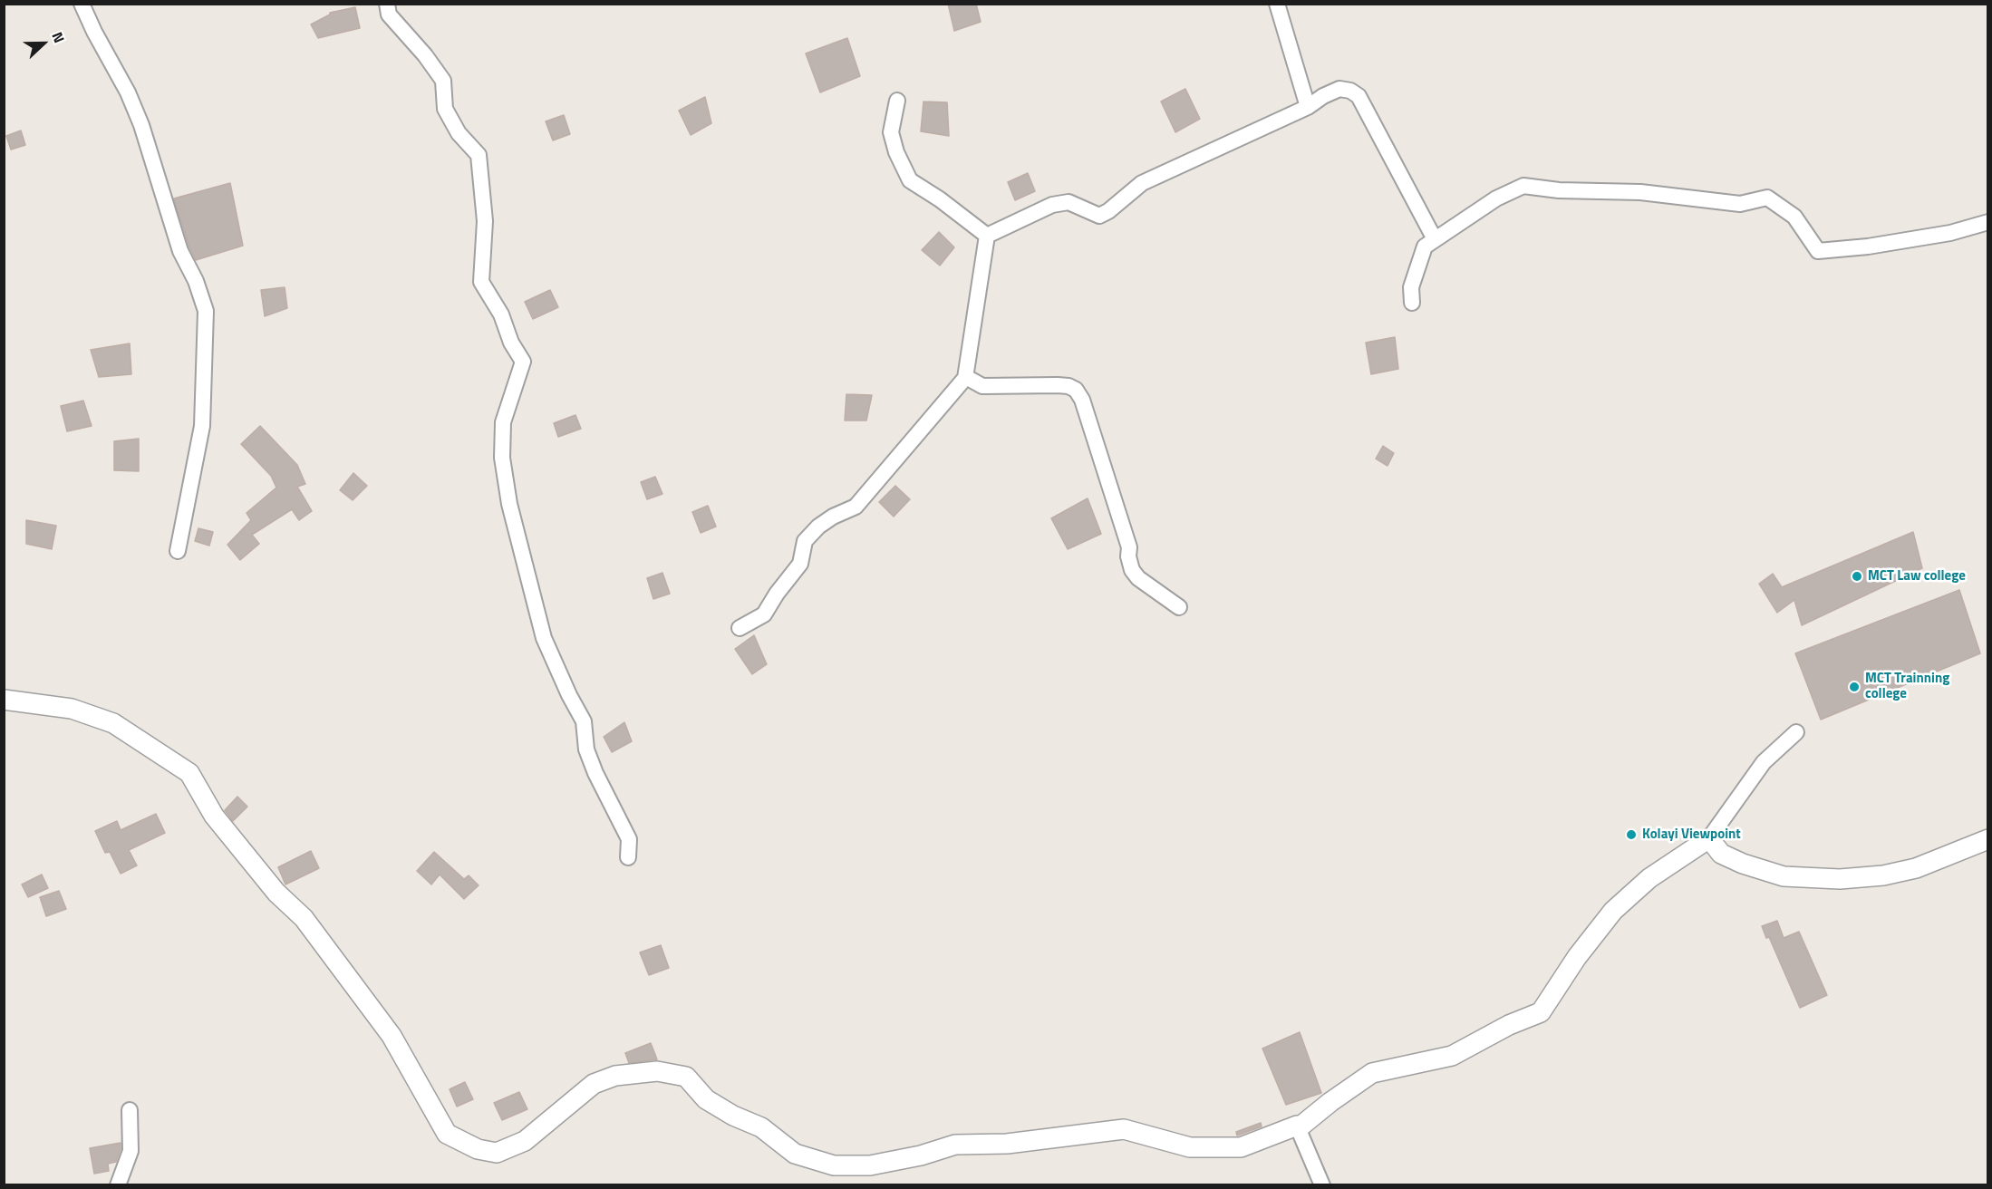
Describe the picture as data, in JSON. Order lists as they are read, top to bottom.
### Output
{
  "places": ["MCT Law college", "MCT Trainning college", "Kolayi Viewpoint"],
  "north": "right"
}
